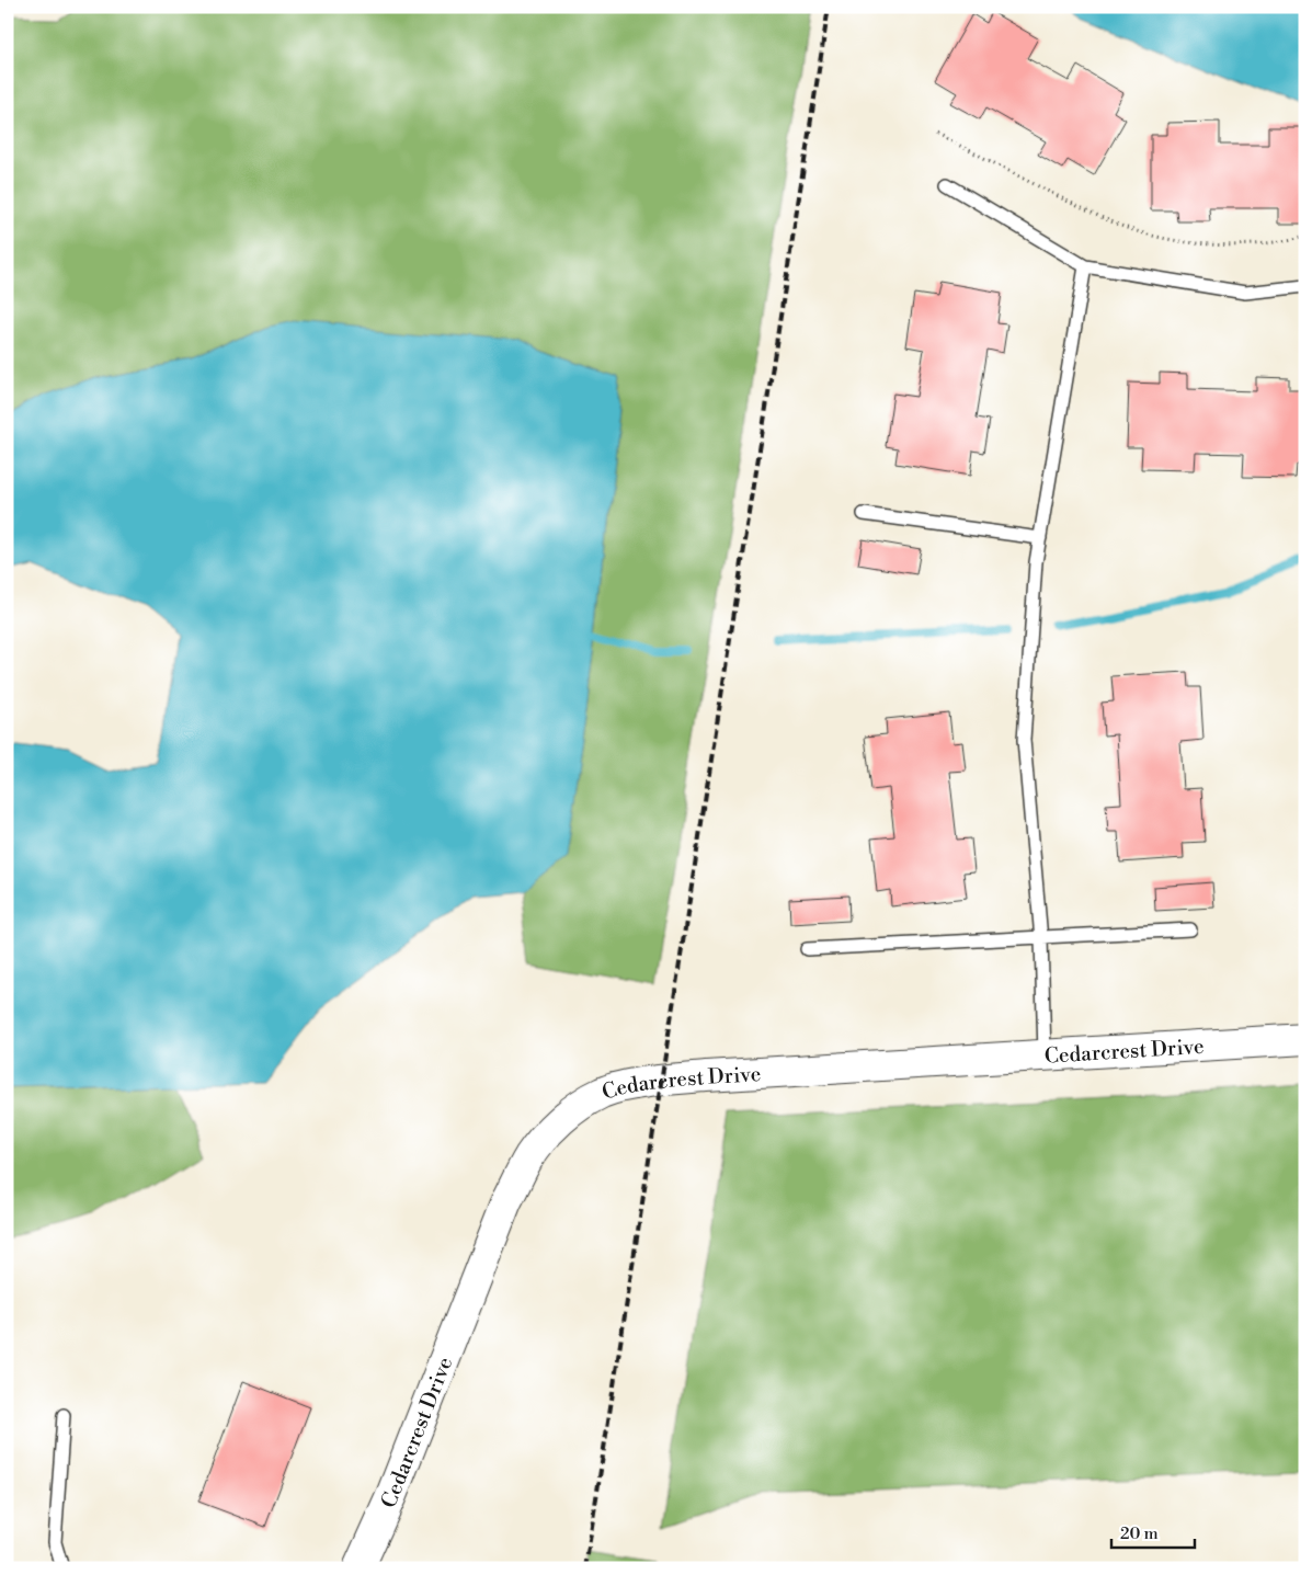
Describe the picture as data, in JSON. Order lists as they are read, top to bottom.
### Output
{
  "streets": {
    "street": ["Cedarcrest Drive"]
  },
  "scale_bar": "20 m"
}
